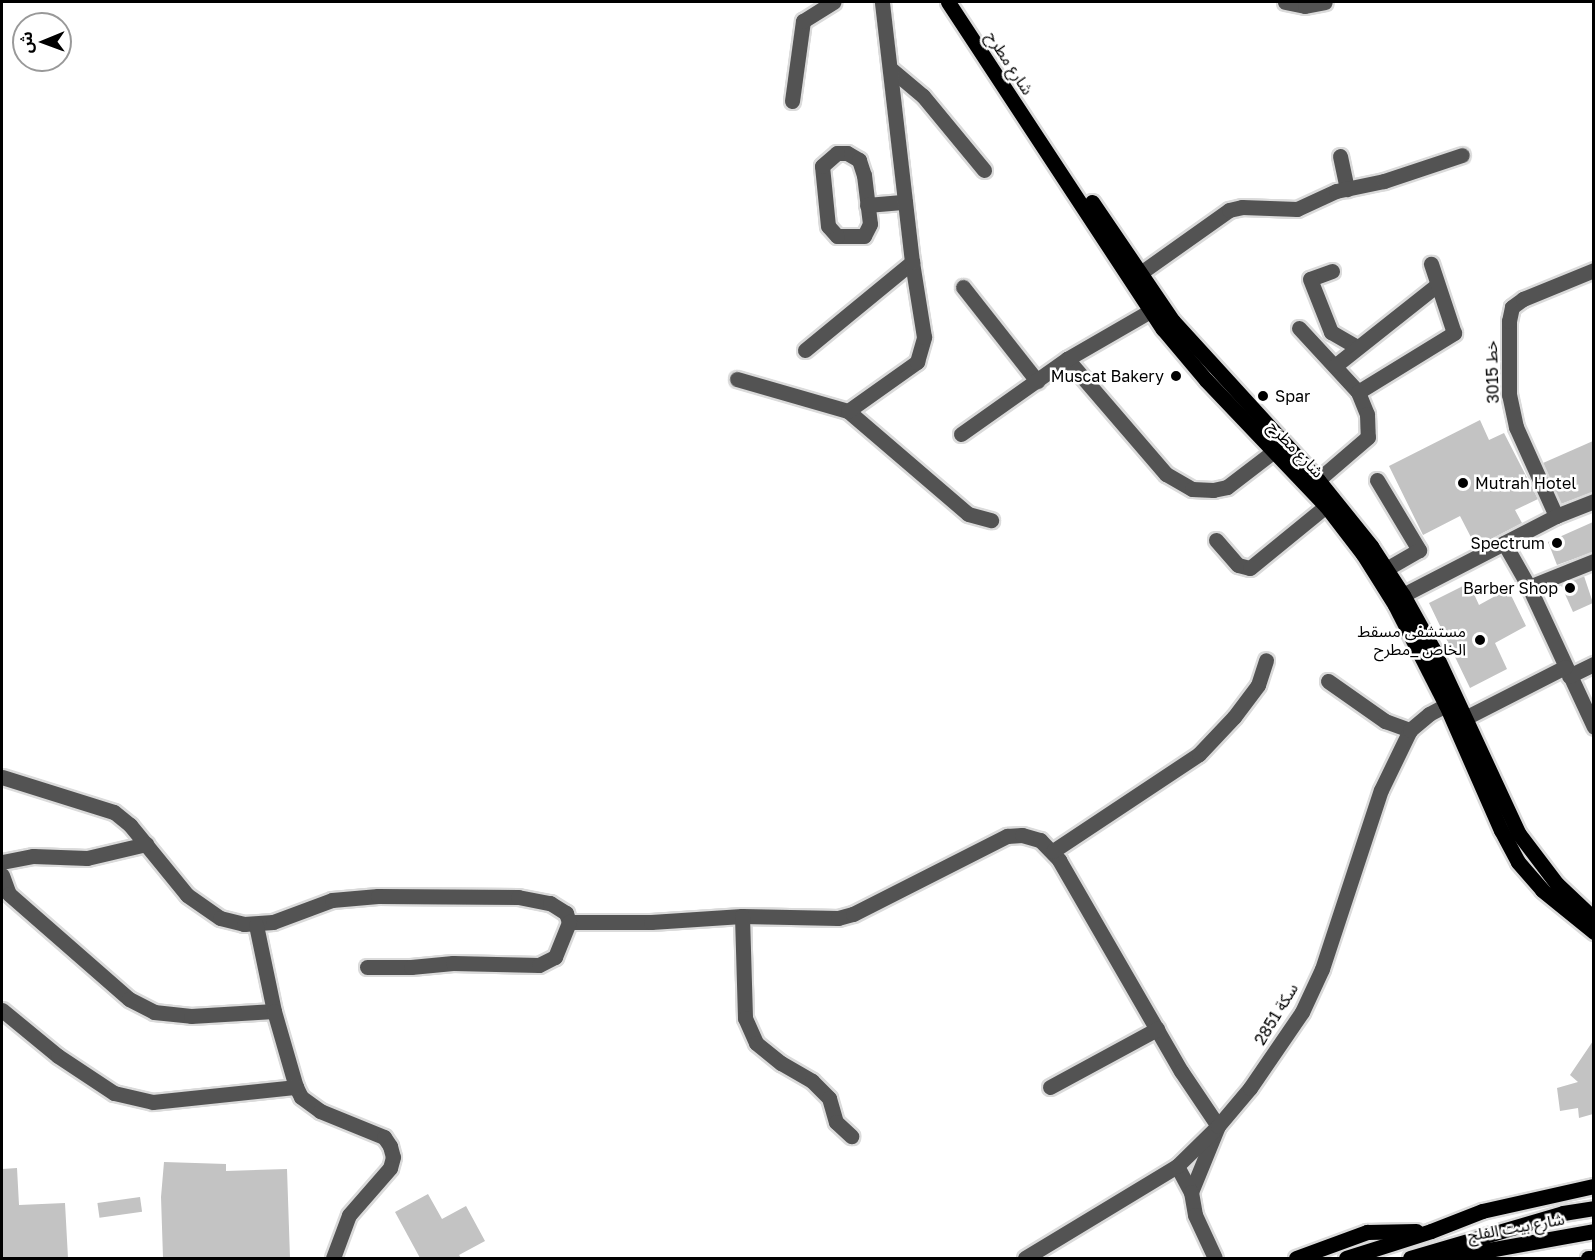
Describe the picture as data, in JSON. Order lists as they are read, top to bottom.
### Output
{
  "streets": {
    "main road": ["شارع مطرح", "شارع بيت الفلج"],
    "street": ["3015 خط", "سكة 2851"]
  },
  "crossings": [
    ["شارع مطرح", "سكة 2851"]
  ],
  "places": [
    "Muscat Bakery",
    "Spar",
    "Mutrah Hotel",
    "Spectrum",
    "Barber Shop",
    "مستشفى مسقط الخاص _مطرح"
  ],
  "north": "left"
}
